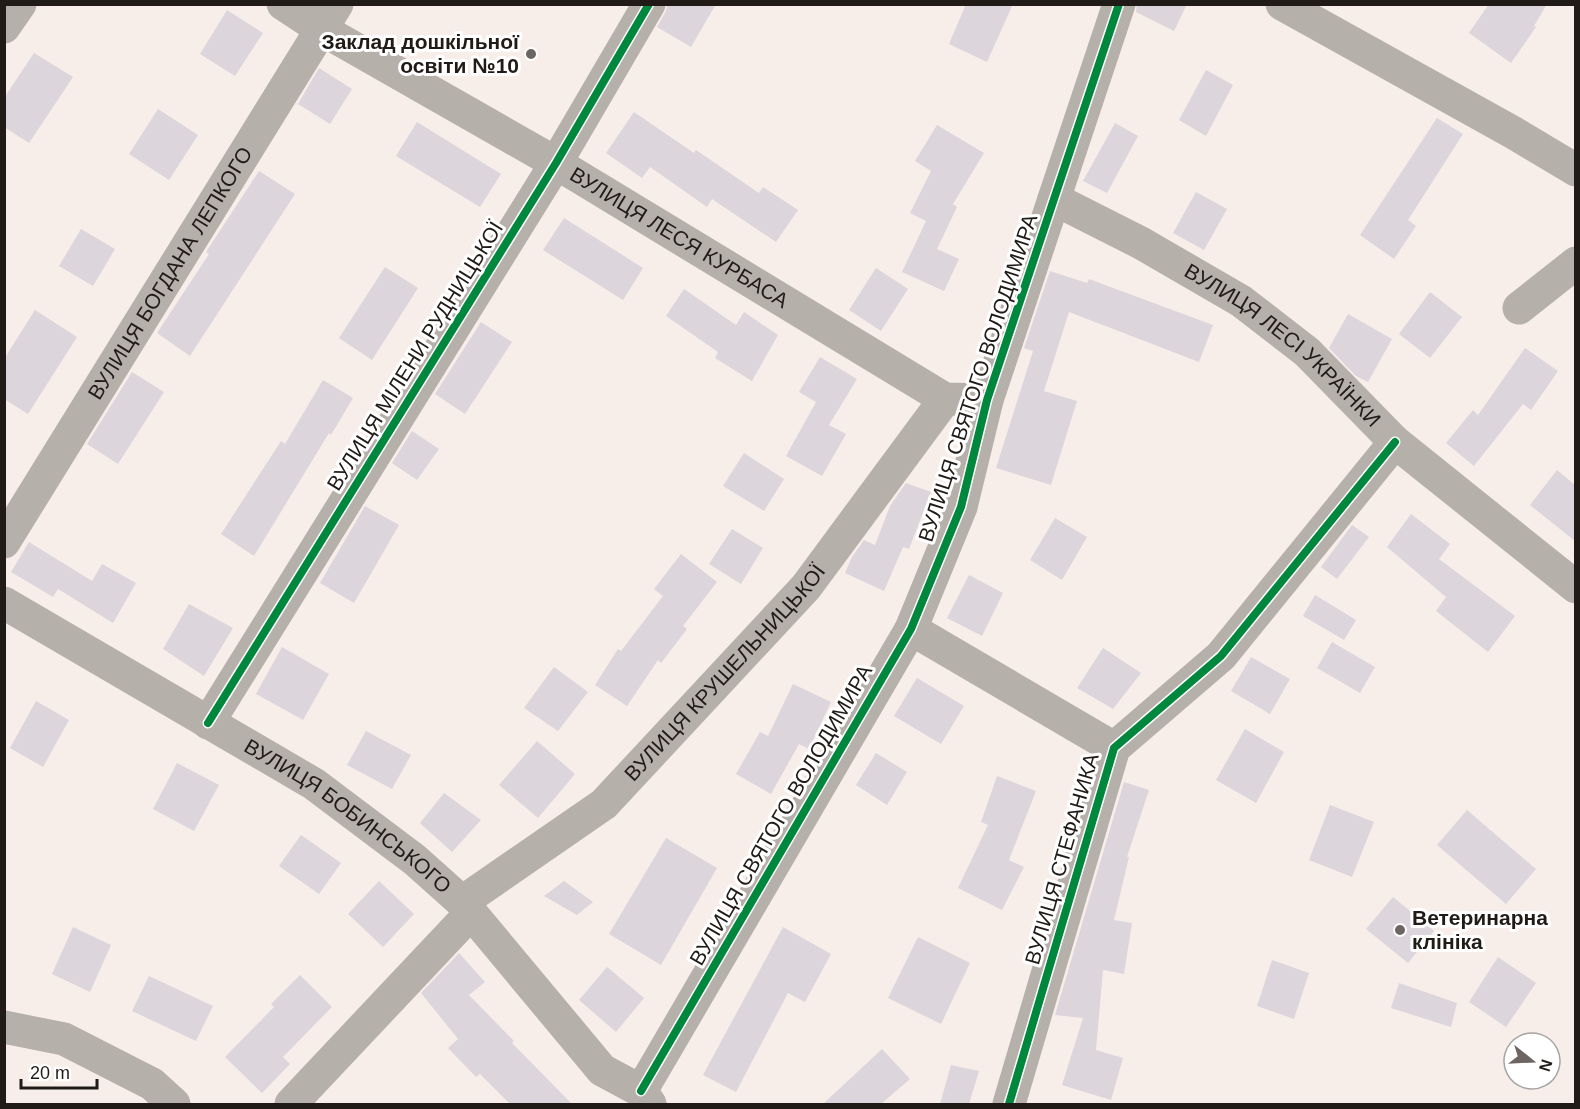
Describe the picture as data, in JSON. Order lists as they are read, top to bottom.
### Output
{
  "streets": {
    "street": [
      "ВУЛИЦЯ ЛЕСЯ КУРБАСА",
      "ВУЛИЦЯ БОГДАНА ЛЕПКОГО",
      "ВУЛИЦЯ ЛЕСІ УКРАЇНКИ",
      "ВУЛИЦЯ МІЛЕНИ РУДНИЦЬКОЇ",
      "ВУЛИЦЯ СВЯТОГО ВОЛОДИМИРА",
      "ВУЛИЦЯ КРУШЕЛЬНИЦЬКОЇ",
      "ВУЛИЦЯ БОБИНСЬКОГО",
      "ВУЛИЦЯ СТЕФАНИКА"
    ]
  },
  "crossings": [
    ["ВУЛИЦЯ ЛЕСЯ КУРБАСА", "ВУЛИЦЯ БОГДАНА ЛЕПКОГО"],
    ["ВУЛИЦЯ ЛЕСЯ КУРБАСА", "ВУЛИЦЯ МІЛЕНИ РУДНИЦЬКОЇ"],
    ["ВУЛИЦЯ ЛЕСЯ КУРБАСА", "ВУЛИЦЯ СВЯТОГО ВОЛОДИМИРА"],
    ["ВУЛИЦЯ ЛЕСЯ КУРБАСА", "ВУЛИЦЯ КРУШЕЛЬНИЦЬКОЇ"],
    ["ВУЛИЦЯ ЛЕСІ УКРАЇНКИ", "ВУЛИЦЯ СВЯТОГО ВОЛОДИМИРА"],
    ["ВУЛИЦЯ ЛЕСІ УКРАЇНКИ", "ВУЛИЦЯ СТЕФАНИКА"],
    ["ВУЛИЦЯ МІЛЕНИ РУДНИЦЬКОЇ", "ВУЛИЦЯ БОБИНСЬКОГО"],
    ["ВУЛИЦЯ СВЯТОГО ВОЛОДИМИРА", "ВУЛИЦЯ БОБИНСЬКОГО"],
    ["ВУЛИЦЯ КРУШЕЛЬНИЦЬКОЇ", "ВУЛИЦЯ БОБИНСЬКОГО"]
  ],
  "places": ["Заклад дошкільної освіти №10", "Ветеринарна клініка"],
  "scale_bar": "20 m",
  "north": "right"
}
